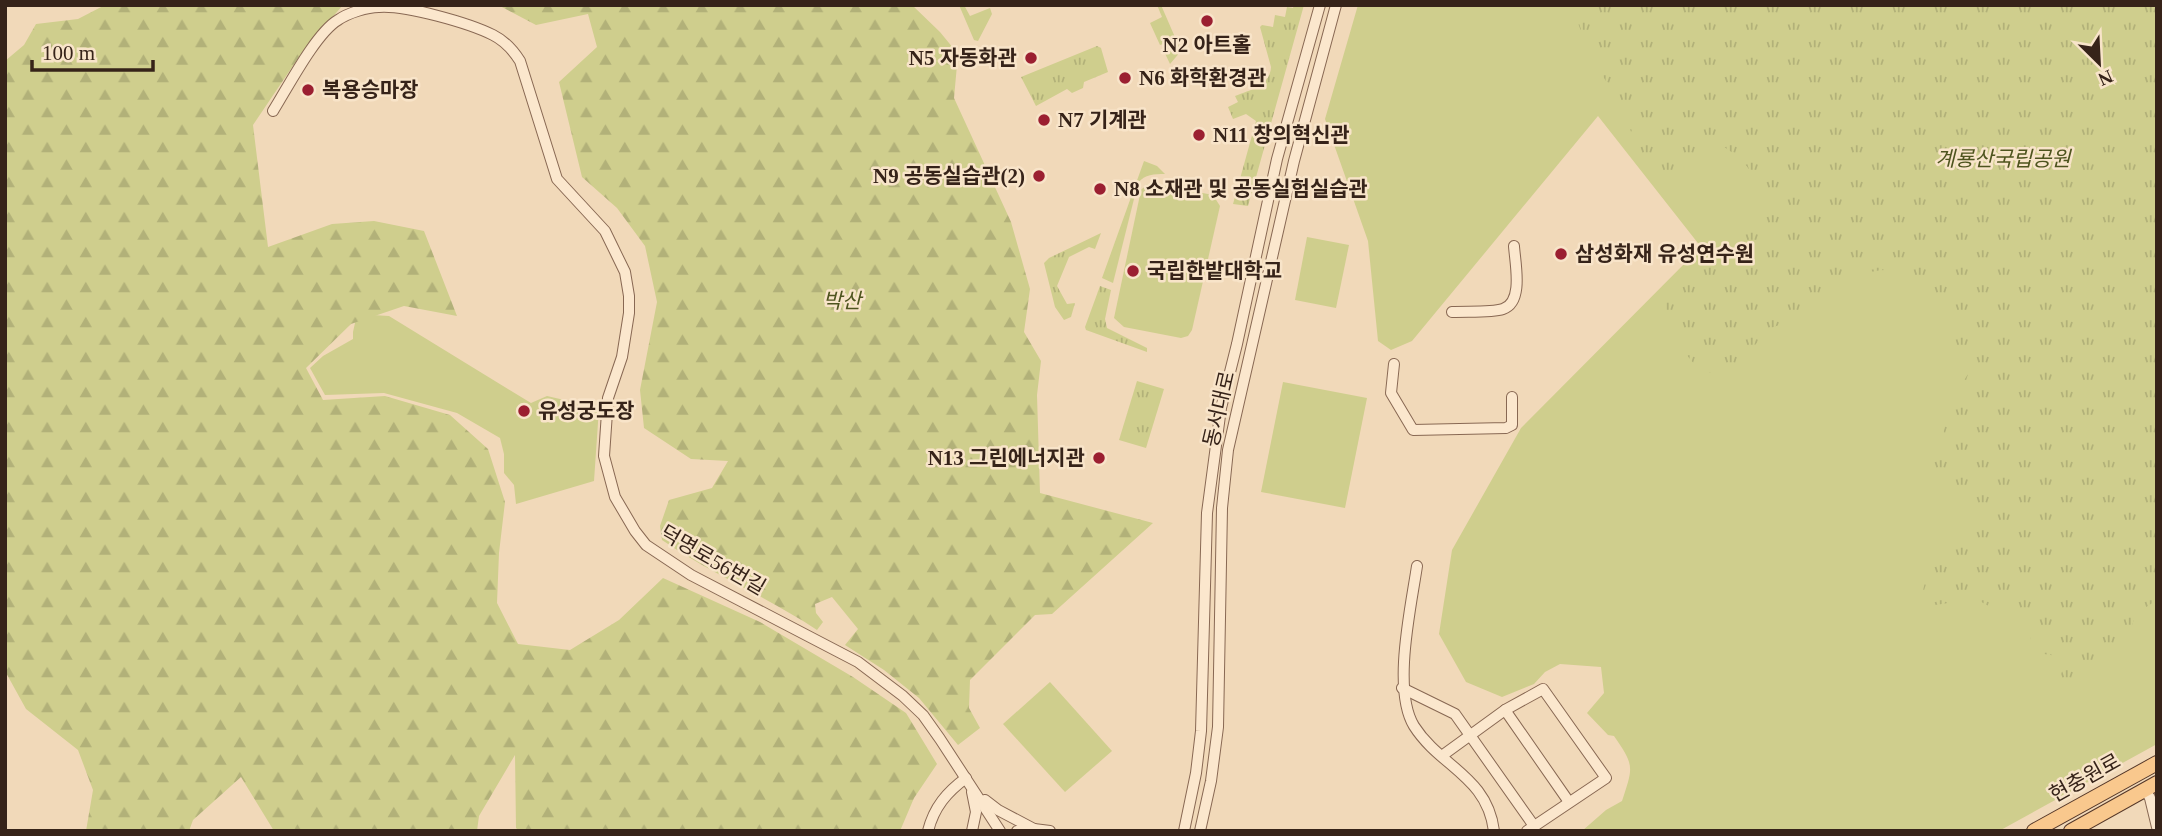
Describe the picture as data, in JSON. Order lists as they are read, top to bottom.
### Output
{
  "streets": {
    "main road": ["현충원로"],
    "street": ["동서대로", "덕명로56번길"]
  },
  "parks": ["계룡산국립공원", "박산"],
  "places": [
    "N2 아트홀",
    "N5 자동화관",
    "N6 화학환경관",
    "복용승마장",
    "N7 기계관",
    "N11 창의혁신관",
    "N9 공동실습관(2)",
    "N8 소재관 및 공동실험실습관",
    "삼성화재 유성연수원",
    "국립한밭대학교",
    "유성궁도장",
    "N13 그린에너지관"
  ],
  "scale_bar": "100 m",
  "north": "bottom right"
}
